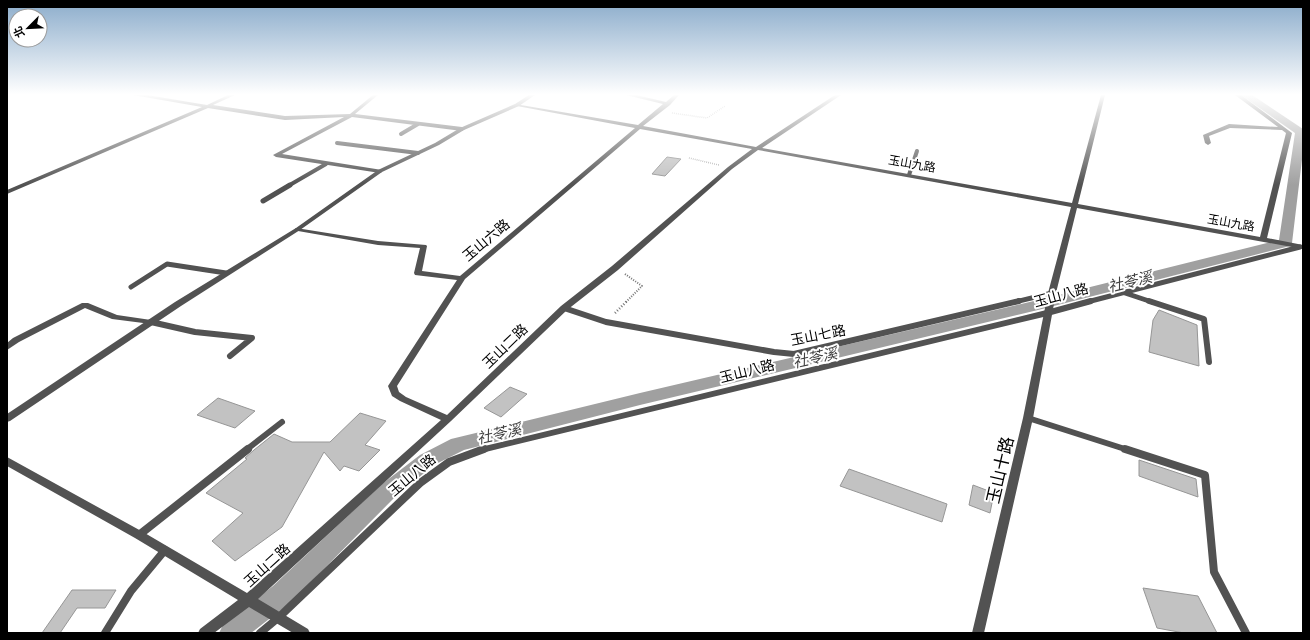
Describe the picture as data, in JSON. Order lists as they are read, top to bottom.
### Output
{
  "streets": {
    "street": [
      "玉山九路",
      "玉山六路",
      "玉山二路",
      "玉山十路"
    ],
    "lane": ["玉山八路", "玉山七路"]
  },
  "crossings": [
    ["玉山九路", "玉山六路"],
    ["玉山九路", "玉山八路"],
    ["玉山九路", "玉山二路"],
    ["玉山六路", "玉山二路"],
    ["玉山八路", "玉山十路"],
    ["玉山七路", "玉山二路"],
    ["玉山七路", "玉山十路"]
  ],
  "water": ["社苓溪"],
  "north": "bottom left"
}
